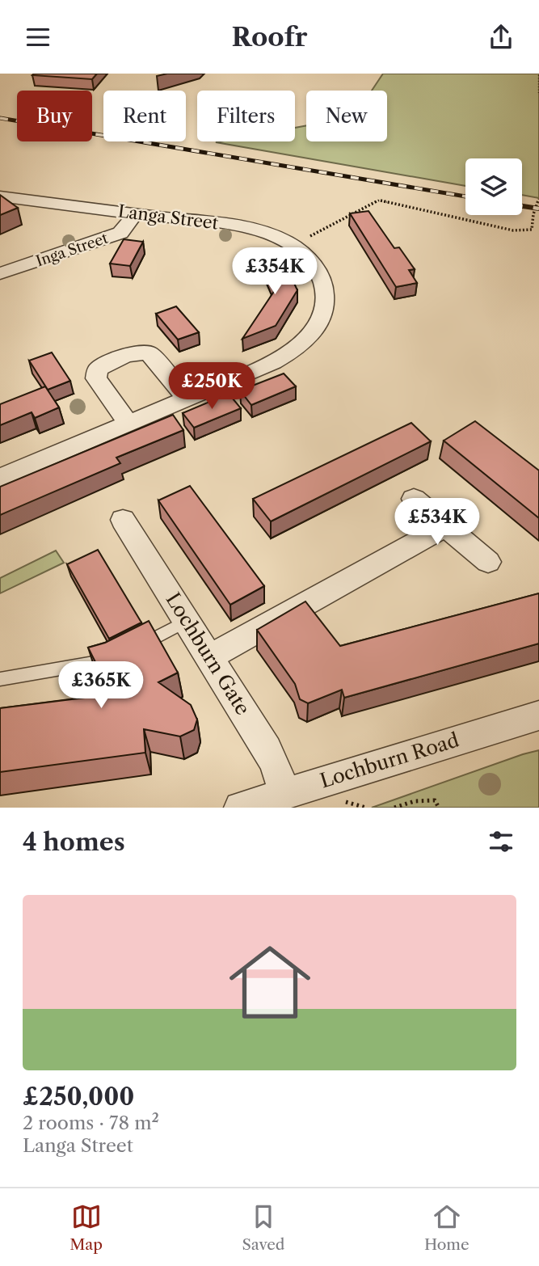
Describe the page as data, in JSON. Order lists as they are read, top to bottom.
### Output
{
  "streets": {
    "street": [
      "Langa Street",
      "Inga Street",
      "Lochburn Gate",
      "Lochburn Road"
    ]
  },
  "crossings": [
    ["Langa Street", "Inga Street"],
    ["Lochburn Gate", "Lochburn Road"]
  ],
  "page": {
    "header": "Roofr",
    "chip": [
      "Buy",
      "Rent",
      "Filters",
      "New"
    ],
    "price": [
      "£354K",
      "£250K",
      "£534K",
      "£365K"
    ],
    "heading": "4 homes",
    "list": [
      {
        "name": "£250,000",
        "note": "2 rooms · 78 m² · Langa Street"
      }
    ],
    "tabs": ["Map", "Saved", "Home"]
  }
}
